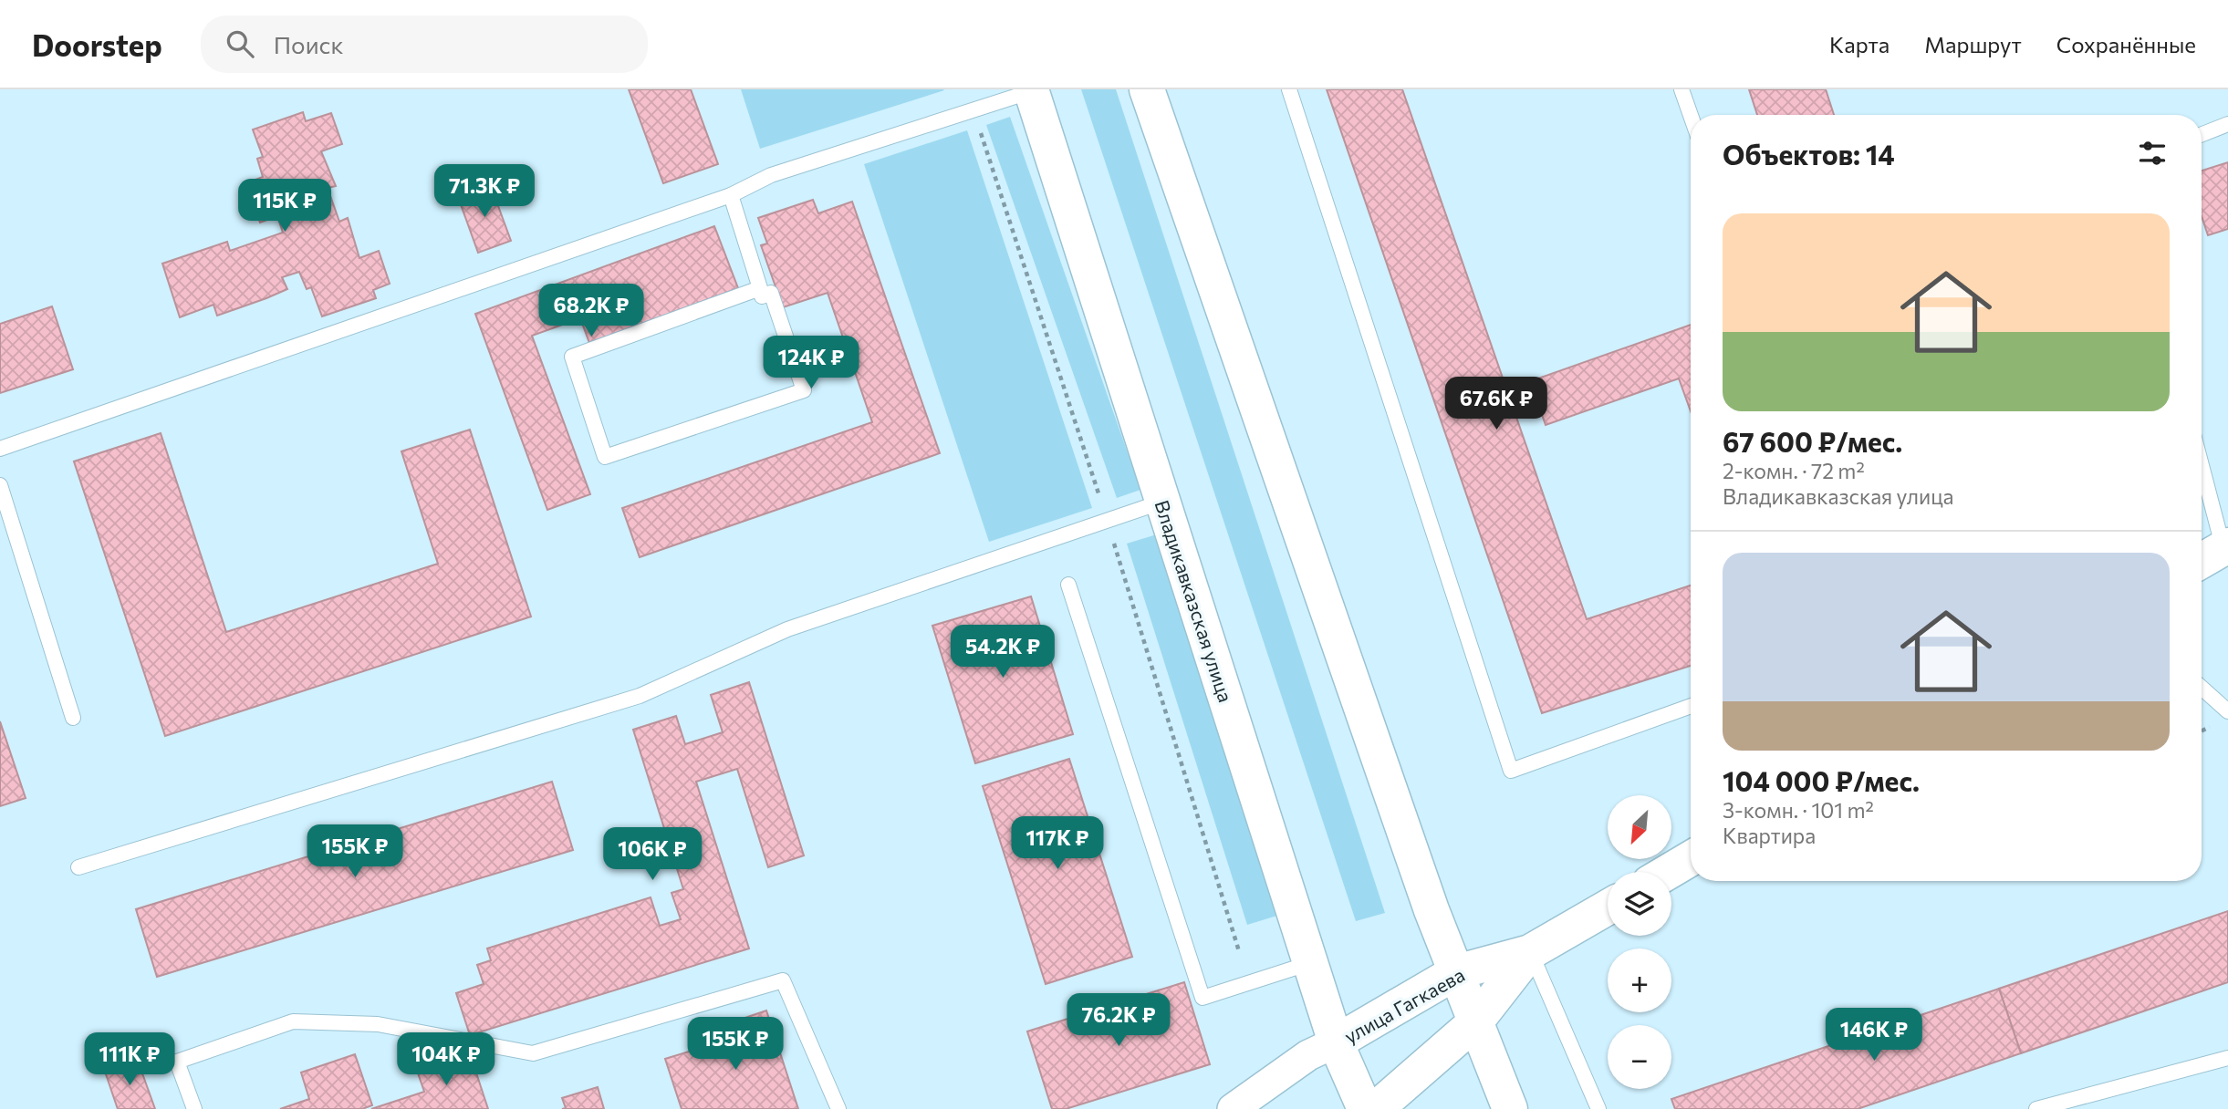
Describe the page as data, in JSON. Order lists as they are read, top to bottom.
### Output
{
  "streets": {
    "main road": ["Владикавказская улица", "улица Гагкаева"]
  },
  "crossings": [
    ["Владикавказская улица", "улица Гагкаева"]
  ],
  "north": "bottom left",
  "page": {
    "header": "Doorstep",
    "search": "Поиск",
    "nav": ["Карта", "Маршрут", "Сохранённые"],
    "heading": "Объектов: 14",
    "price": [
      "71.3K ₽",
      "115K ₽",
      "68.2K ₽",
      "124K ₽",
      "67.6K ₽",
      "54.2K ₽",
      "117K ₽",
      "155K ₽",
      "106K ₽",
      "76.2K ₽",
      "146K ₽",
      "155K ₽",
      "111K ₽",
      "104K ₽"
    ],
    "list": [
      {
        "name": "67 600 ₽/мес.",
        "note": "2-комн. · 72 m² · Владикавказская улица"
      },
      {
        "name": "104 000 ₽/мес.",
        "note": "3-комн. · 101 m² · Квартира"
      }
    ],
    "map_buttons": ["+", "−"]
  }
}
